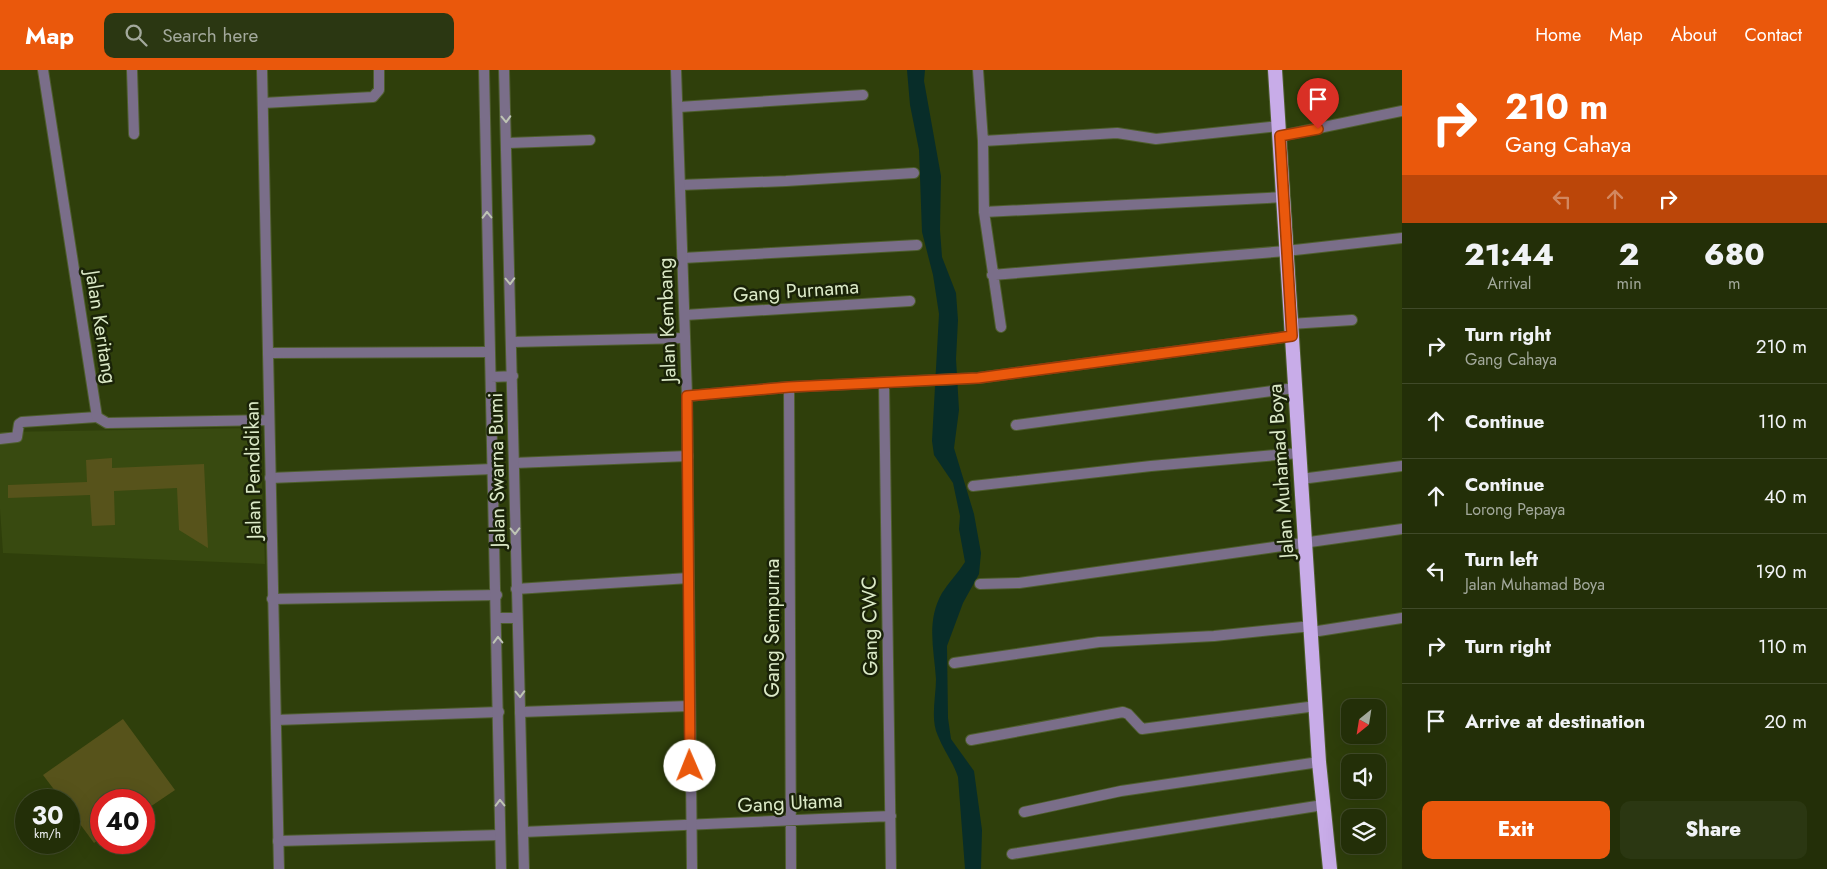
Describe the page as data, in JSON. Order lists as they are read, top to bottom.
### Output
{
  "streets": {
    "highway": ["Jalan Muhamad Boya"],
    "street": [
      "Gang Purnama",
      "Jalan Kembang",
      "Jalan Keritang",
      "Jalan Pendidikan",
      "Jalan Swarna Bumi",
      "Gang CWC",
      "Gang Sempurna",
      "Gang Utama"
    ]
  },
  "crossings": [
    ["Gang Purnama", "Jalan Kembang"],
    ["Jalan Kembang", "Gang Utama"],
    ["Jalan Swarna Bumi", "Gang Utama"],
    ["Gang CWC", "Gang Utama"],
    ["Gang Sempurna", "Gang Utama"]
  ],
  "north": "bottom left",
  "page": {
    "header": "Map",
    "search": "Search here",
    "nav": [
      "Home",
      "Map",
      "About",
      "Contact"
    ],
    "turn": ["210 m", "Gang Cahaya"],
    "eta": [
      "21:44",
      "Arrival",
      "2",
      "min",
      "680",
      "m"
    ],
    "list": [
      {
        "name": "Turn right",
        "note": "Gang Cahaya",
        "value": "210 m"
      },
      {
        "name": "Continue",
        "value": "110 m"
      },
      {
        "name": "Continue",
        "note": "Lorong Pepaya",
        "value": "40 m"
      },
      {
        "name": "Turn left",
        "note": "Jalan Muhamad Boya",
        "value": "190 m"
      },
      {
        "name": "Turn right",
        "value": "110 m"
      },
      {
        "name": "Arrive at destination",
        "value": "20 m"
      }
    ],
    "speed": "30 km/h",
    "limit": "40",
    "buttons": ["Exit", "Share"]
  }
}
